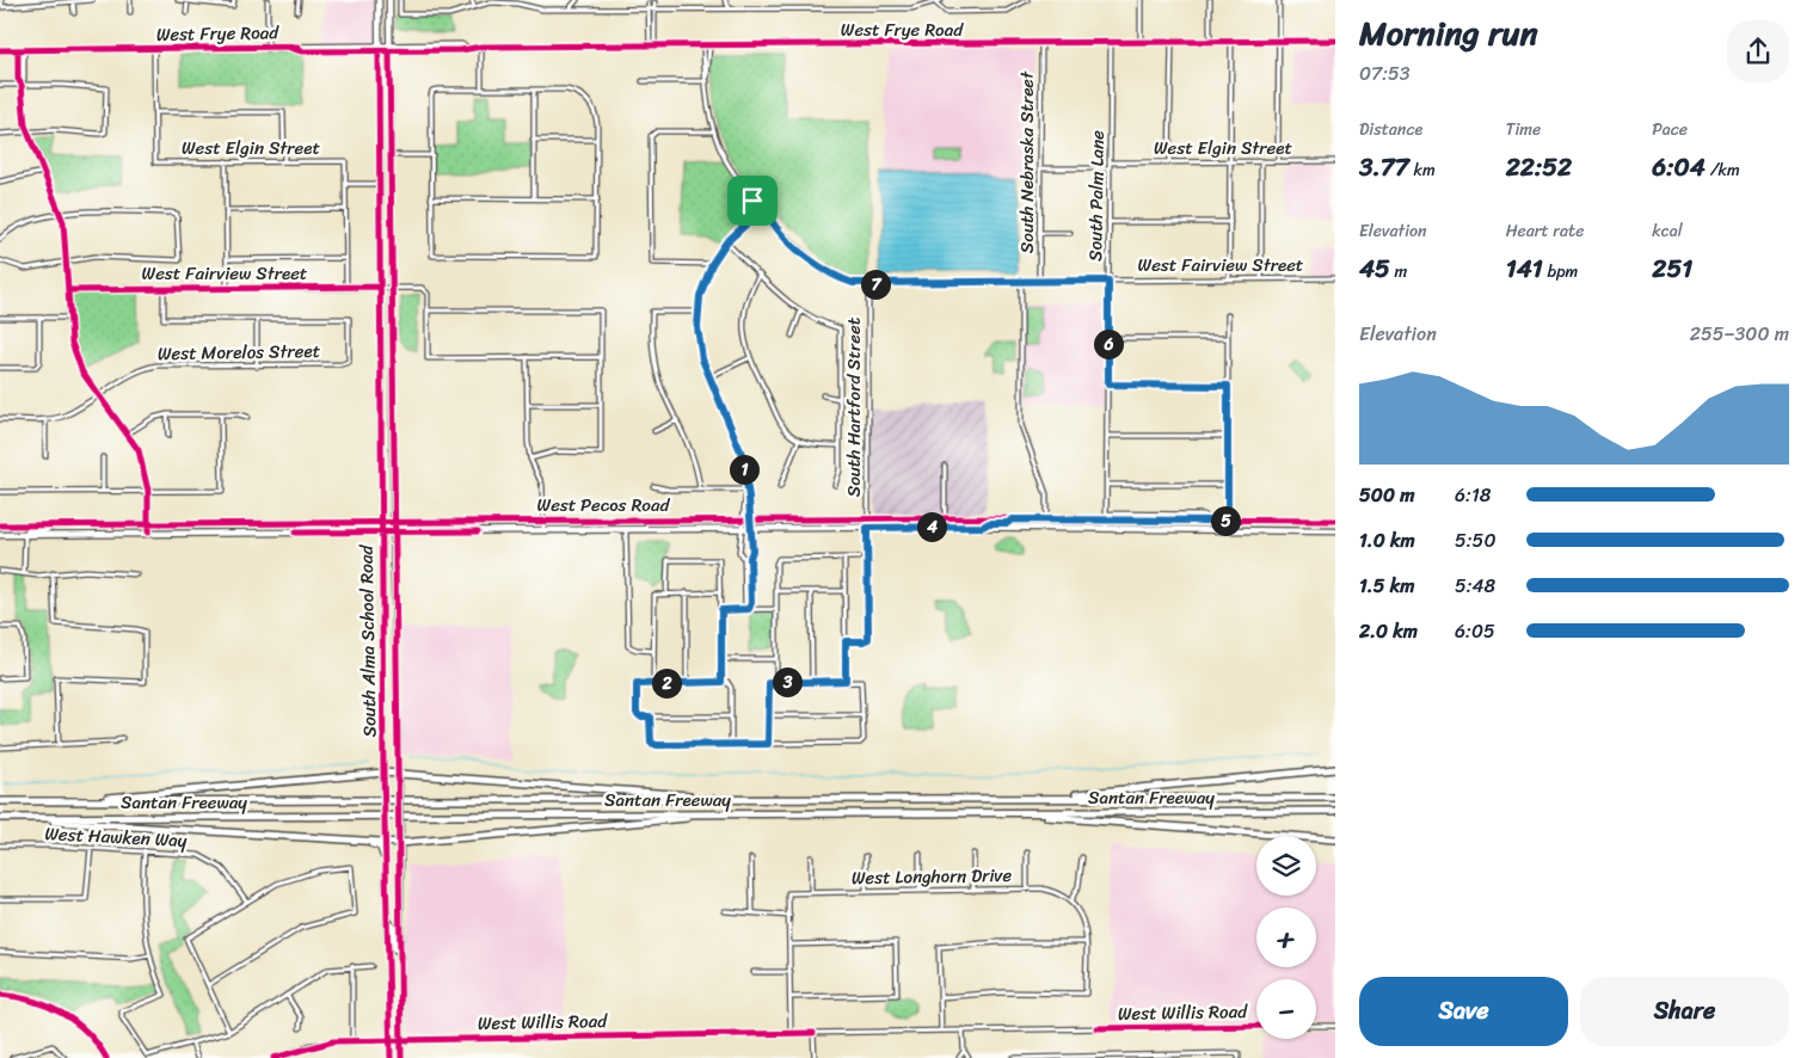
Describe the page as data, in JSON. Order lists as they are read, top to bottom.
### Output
{
  "streets": {
    "highway": ["Santan Freeway"],
    "main road": ["West Pecos Road", "South Alma School Road"],
    "street": [
      "West Frye Road",
      "West Elgin Street",
      "South Nebraska Street",
      "South Palm Lane",
      "West Fairview Street",
      "West Morelos Street",
      "South Hartford Street",
      "West Hawken Way",
      "West Longhorn Drive",
      "West Willis Road"
    ]
  },
  "crossings": [
    ["West Frye Road", "South Nebraska Street"],
    ["West Frye Road", "South Palm Lane"],
    ["West Frye Road", "South Alma School Road"],
    ["West Elgin Street", "South Palm Lane"],
    ["South Nebraska Street", "West Fairview Street"],
    ["South Palm Lane", "West Fairview Street"],
    ["South Palm Lane", "West Pecos Road"],
    ["West Fairview Street", "South Hartford Street"],
    ["West Fairview Street", "South Alma School Road"],
    ["South Hartford Street", "West Pecos Road"],
    ["West Pecos Road", "South Alma School Road"],
    ["South Alma School Road", "West Willis Road"]
  ],
  "page": {
    "heading": ["Morning run", "07:53"],
    "stats": [
      ["Distance", "3.77 km"],
      ["Time", "22:52"],
      ["Pace", "6:04 /km"],
      ["Elevation", "45 m"],
      ["Heart rate", "141 bpm"],
      ["kcal", "251"]
    ],
    "pins": [
      "7",
      "6",
      "1",
      "5",
      "4",
      "3",
      "2"
    ],
    "chart": ["Elevation", "255–300 m"],
    "list": [
      {
        "name": "500 m",
        "note": "6:18"
      },
      {
        "name": "1.0 km",
        "note": "5:50"
      },
      {
        "name": "1.5 km",
        "note": "5:48"
      },
      {
        "name": "2.0 km",
        "note": "6:05"
      }
    ],
    "map_buttons": ["+", "−"],
    "buttons": ["Save", "Share"]
  }
}
